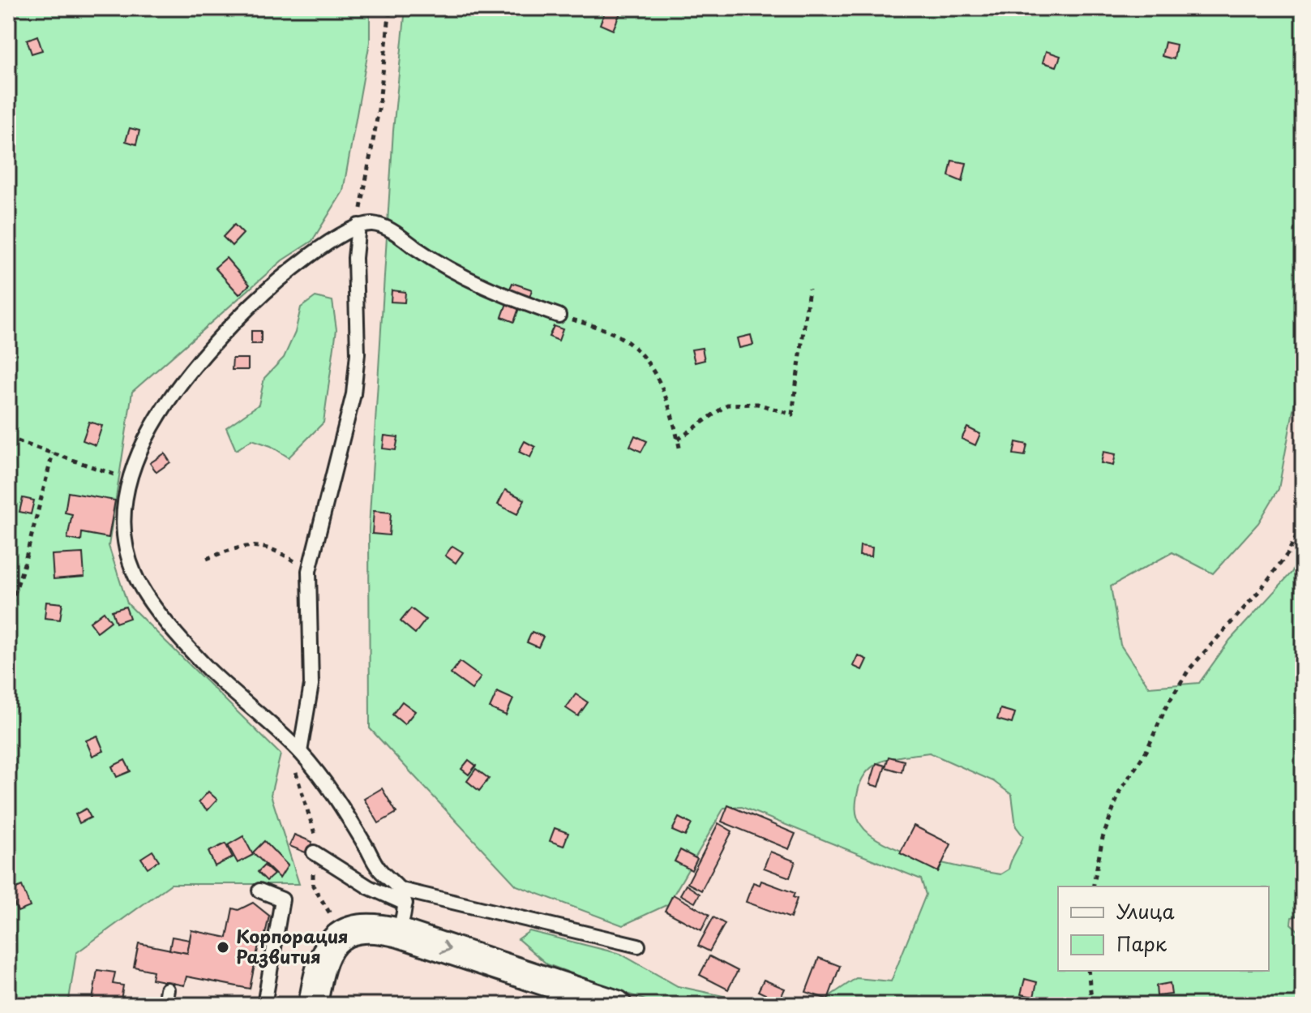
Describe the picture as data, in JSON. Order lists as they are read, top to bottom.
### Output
{
  "places": ["Корпорация Развития"],
  "legend": ["Улица", "Парк"]
}
